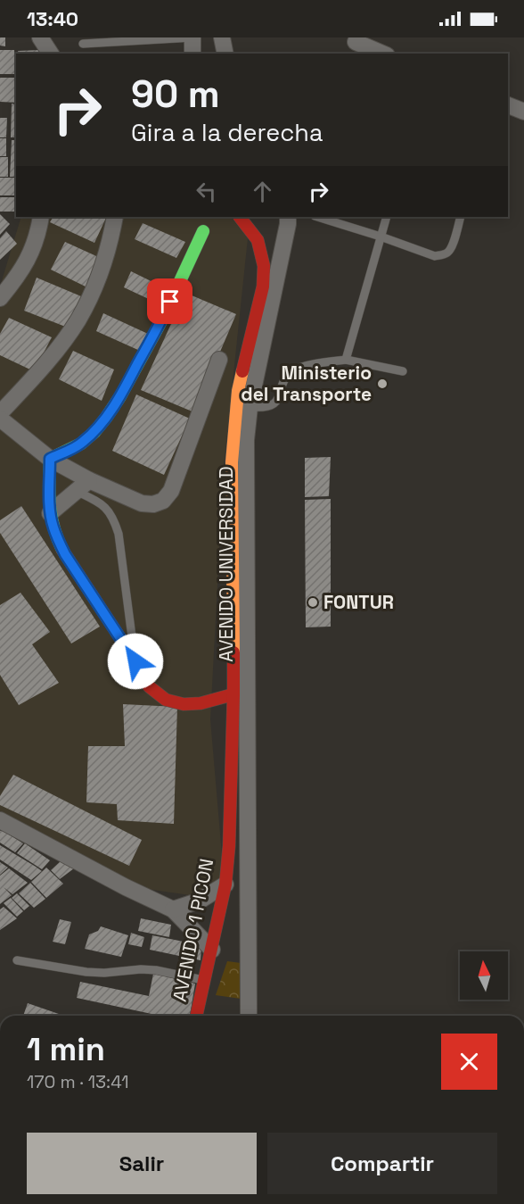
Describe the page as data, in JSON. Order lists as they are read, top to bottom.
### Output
{
  "streets": {
    "street": ["AVENIDO UNIVERSIDAD", "AVENIDO 1 PICON"]
  },
  "crossings": [
    ["AVENIDO UNIVERSIDAD", "AVENIDO 1 PICON"]
  ],
  "places": ["Ministerio del Transporte", "FONTUR"],
  "north": "top",
  "page": {
    "status": "13:40",
    "turn": ["90 m", "Gira a la derecha"],
    "heading": ["1 min", "170 m · 13:41"],
    "buttons": ["Salir", "Compartir"]
  }
}
